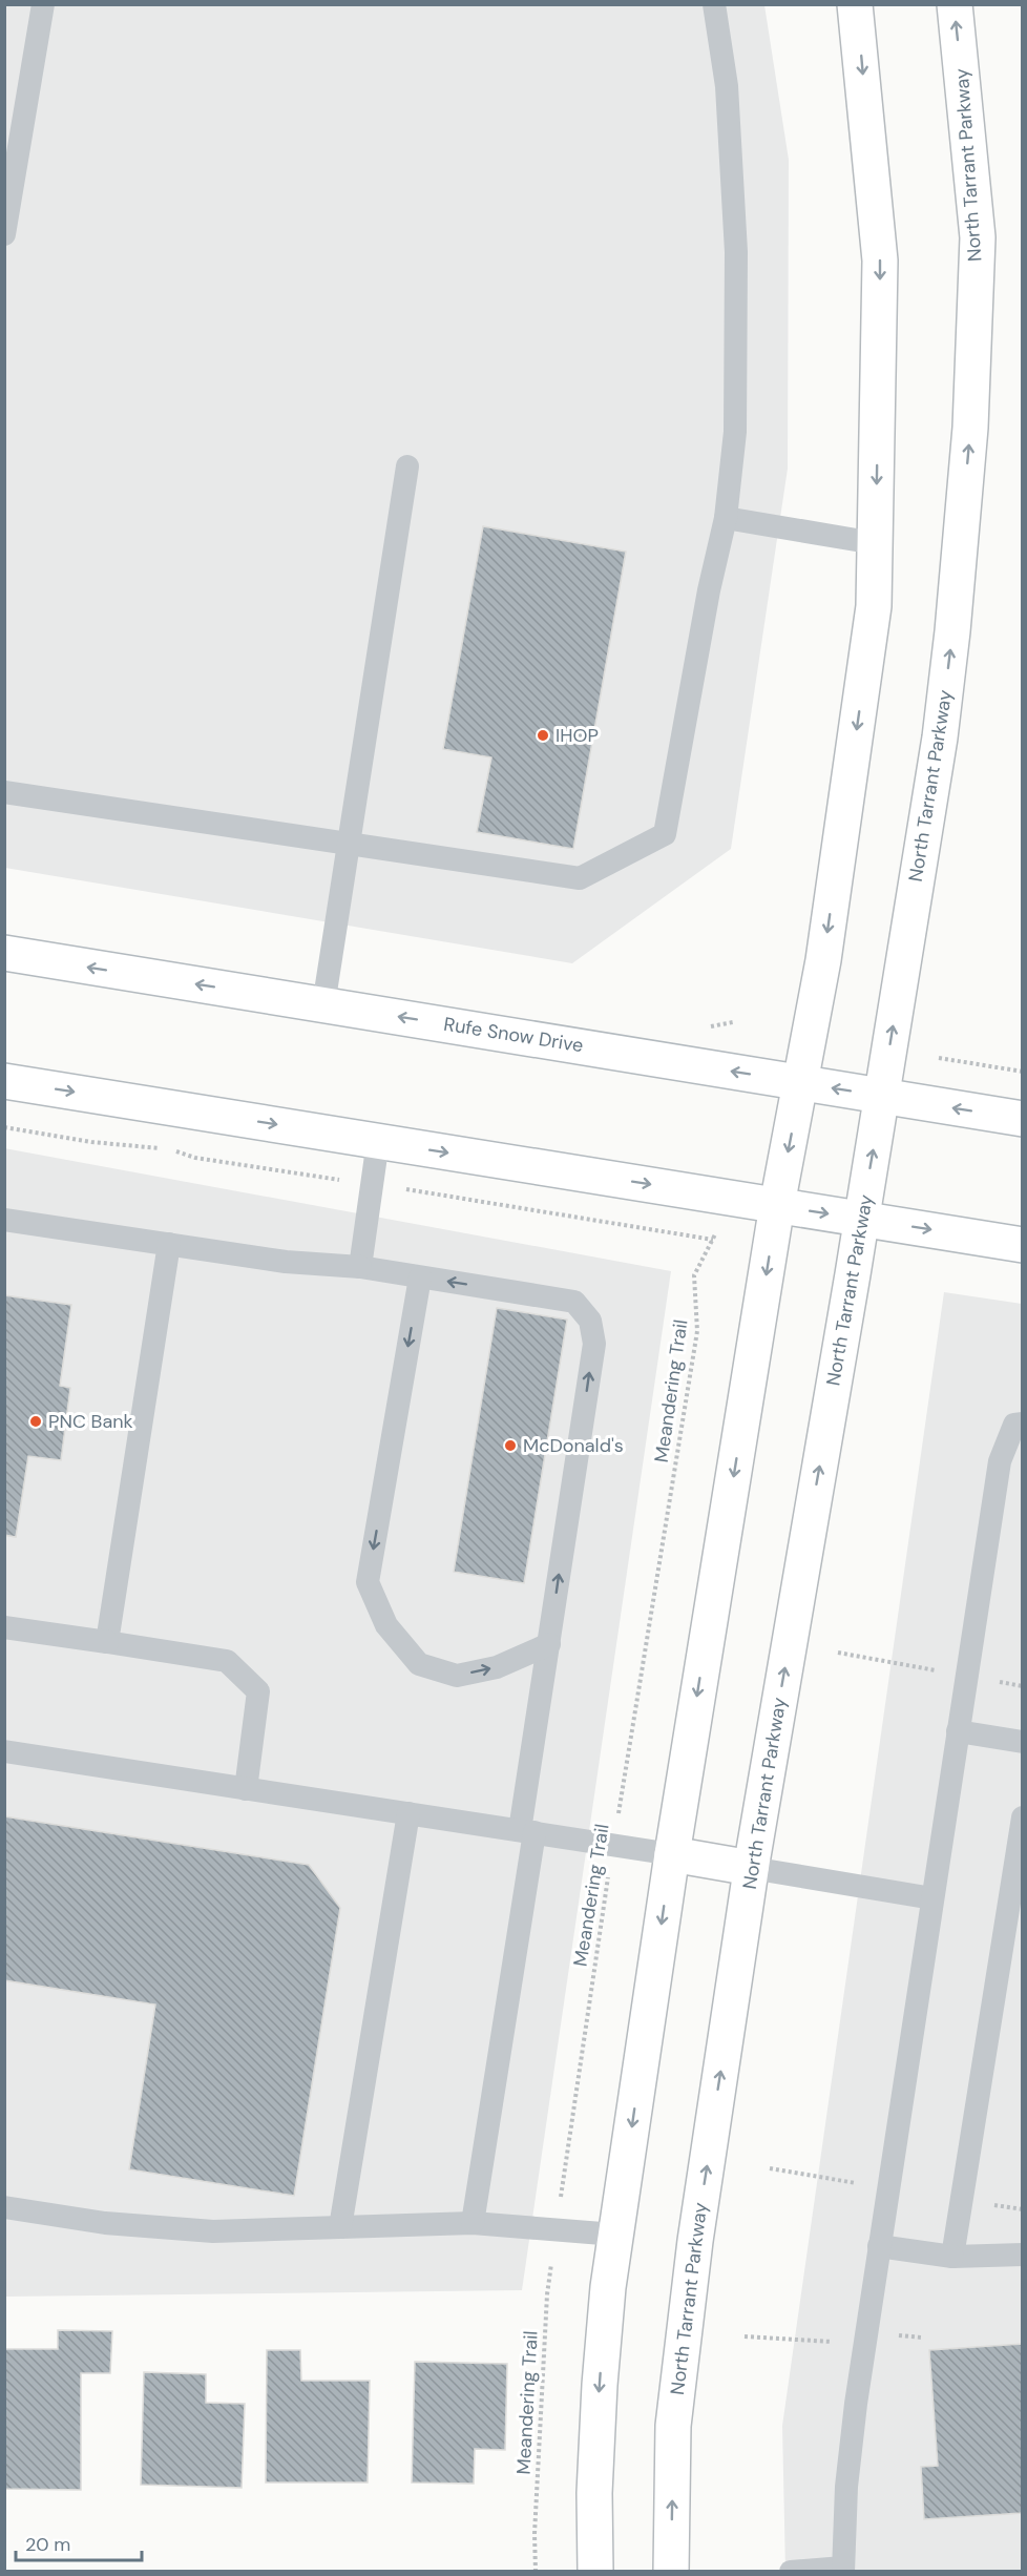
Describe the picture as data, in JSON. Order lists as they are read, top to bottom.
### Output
{
  "streets": {
    "main road": ["North Tarrant Parkway", "Rufe Snow Drive"],
    "path": ["Meandering Trail"]
  },
  "crossings": [
    ["North Tarrant Parkway", "Rufe Snow Drive"]
  ],
  "places": ["IHOP", "PNC Bank", "McDonald's"],
  "scale_bar": "20 m"
}
